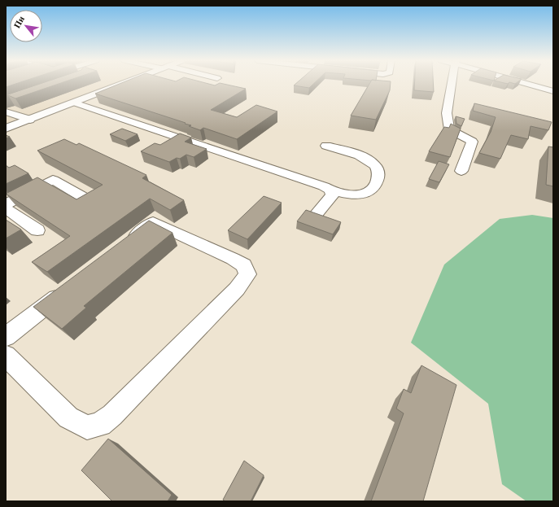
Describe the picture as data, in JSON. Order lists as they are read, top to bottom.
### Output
{
  "north": "top left"
}
